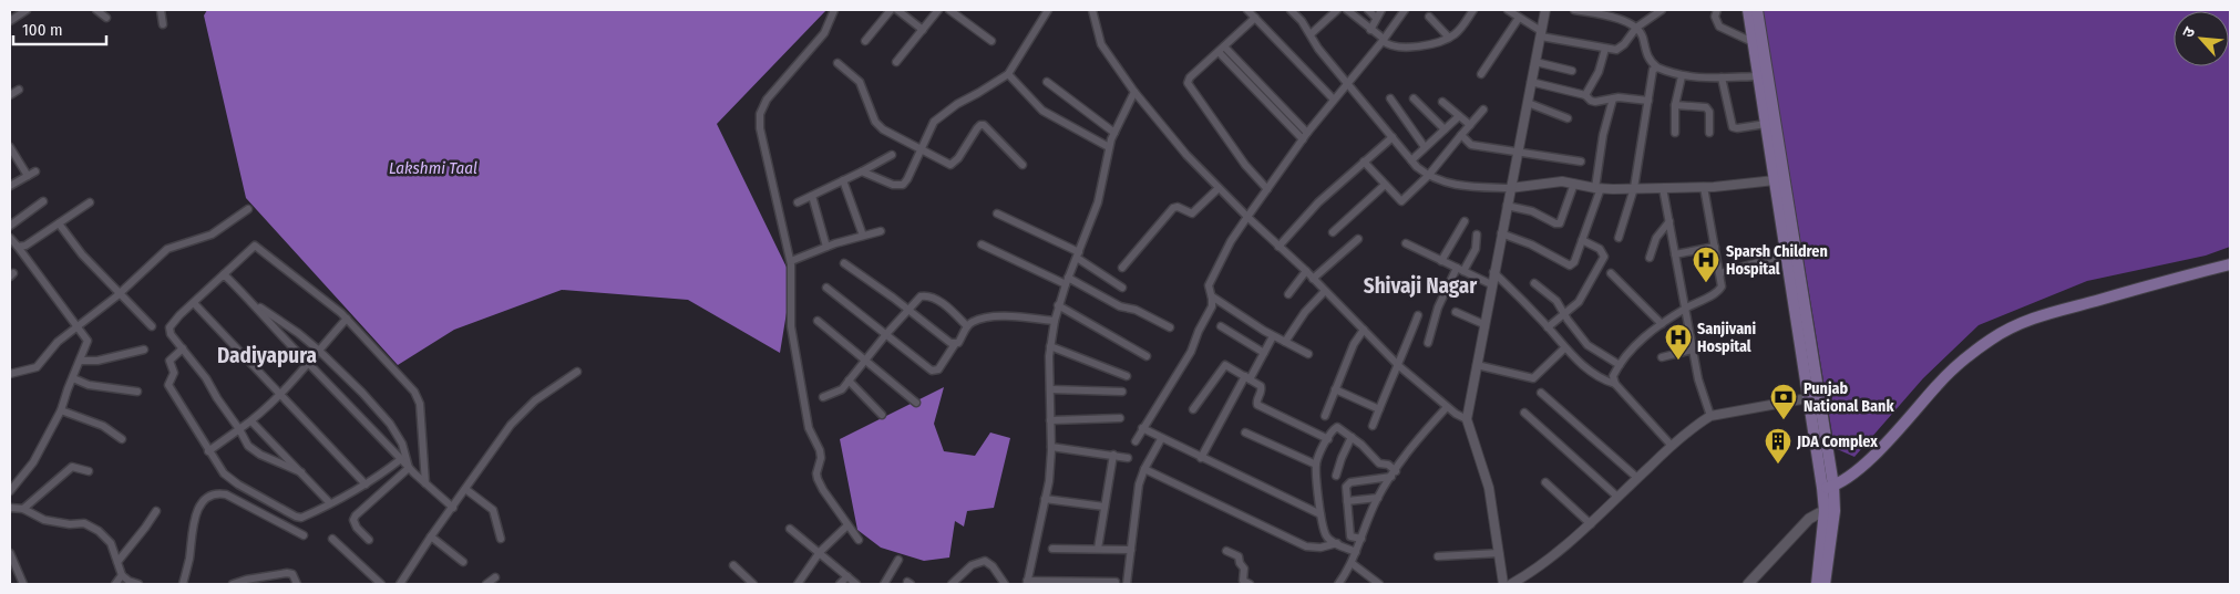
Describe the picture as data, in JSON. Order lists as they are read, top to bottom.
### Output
{
  "districts": ["Shivaji Nagar", "Dadiyapura"],
  "water": ["Lakshmi Taal"],
  "places": {
    "hospital": ["Sparsh Children Hospital", "Sanjivani Hospital"],
    "bank": ["Punjab National Bank"],
    "building": ["JDA Complex"]
  },
  "scale_bar": "100 m",
  "north": "top left"
}
